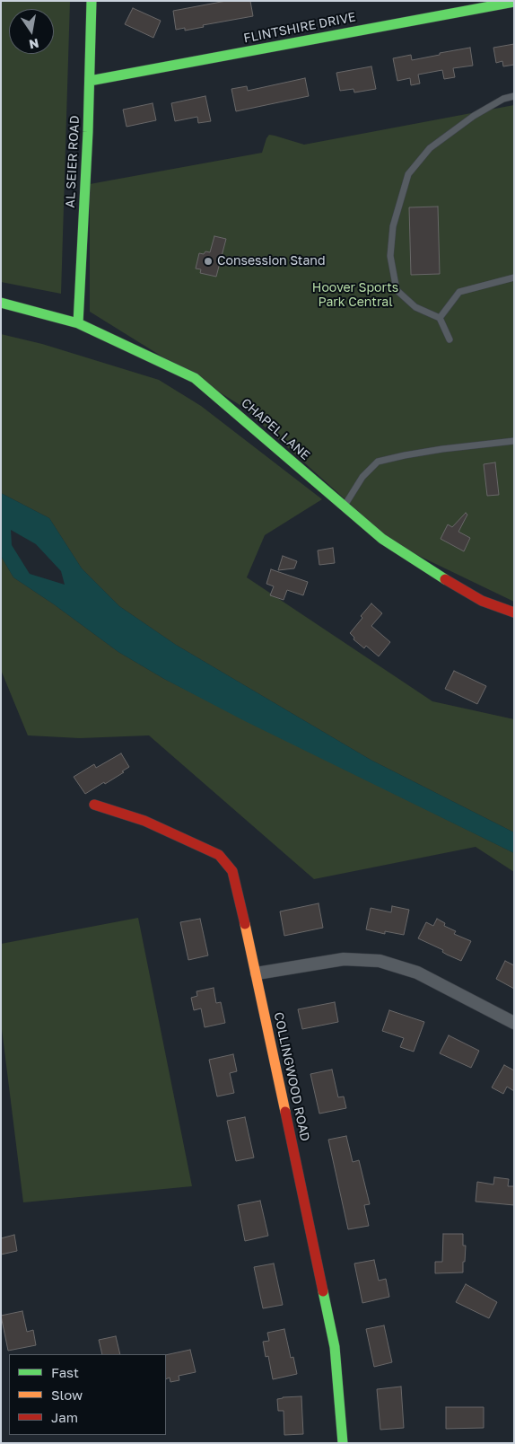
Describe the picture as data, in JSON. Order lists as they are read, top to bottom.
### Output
{
  "streets": {
    "street": [
      "FLINTSHIRE DRIVE",
      "AL SEIER ROAD",
      "CHAPEL LANE",
      "COLLINGWOOD ROAD"
    ]
  },
  "crossings": [
    ["FLINTSHIRE DRIVE", "AL SEIER ROAD"],
    ["AL SEIER ROAD", "CHAPEL LANE"]
  ],
  "parks": ["Hoover Sports Park Central"],
  "places": ["Consession Stand"],
  "legend": ["Fast", "Slow", "Jam"],
  "north": "bottom"
}
